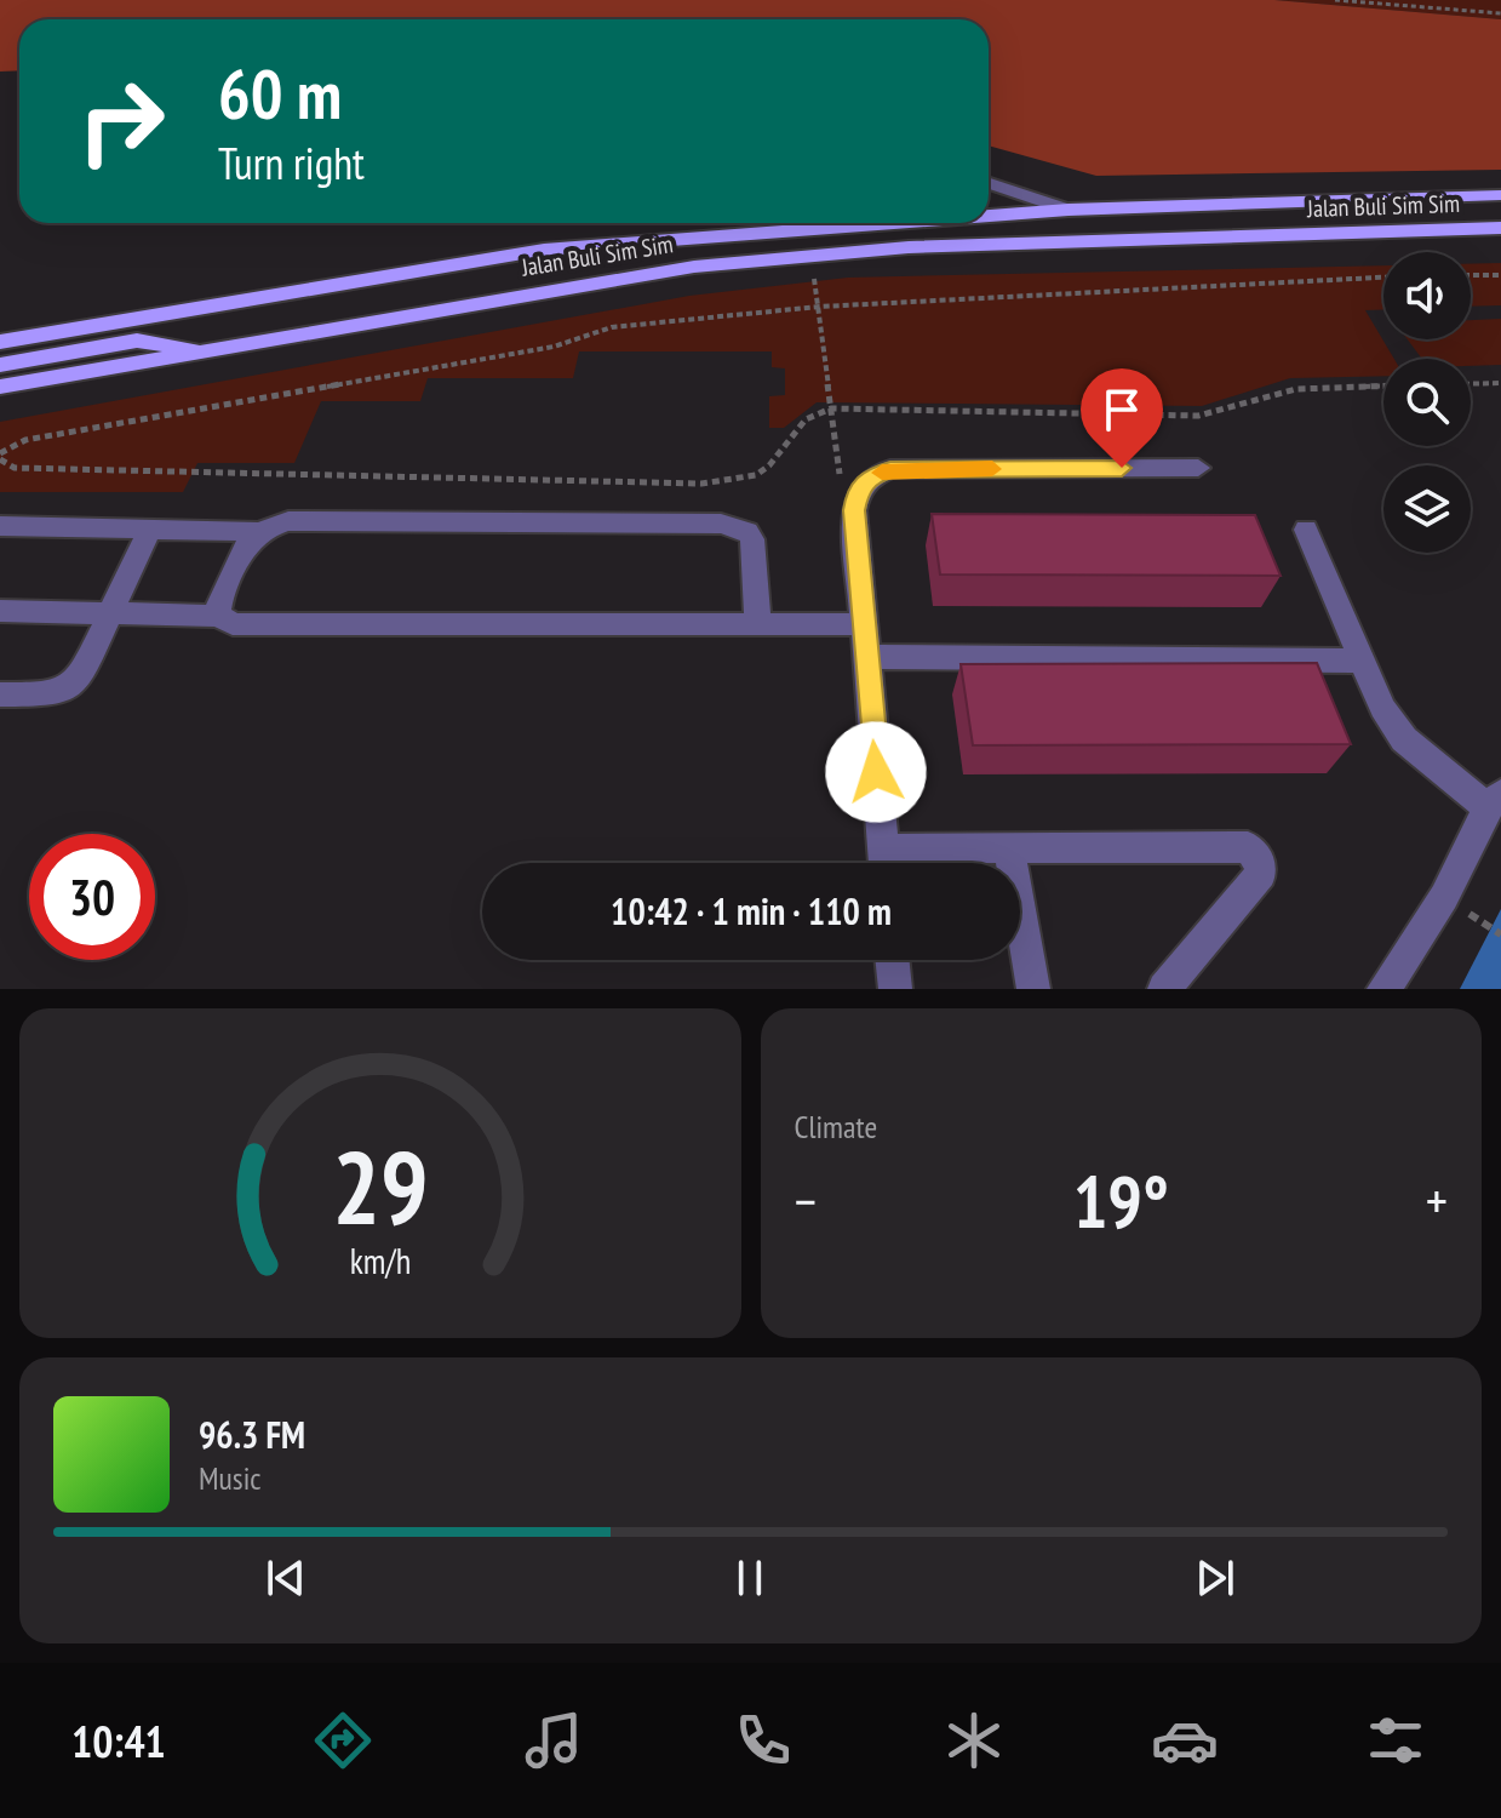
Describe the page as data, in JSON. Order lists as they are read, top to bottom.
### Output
{
  "streets": {
    "main road": ["Jalan Buli Sim Sim"]
  },
  "page": {
    "turn": ["60 m", "Turn right"],
    "limit": "30",
    "trip": "10:42 · 1 min · 110 m",
    "tile": "Climate",
    "heat": ["−", "19°", "+"],
    "song": ["96.3 FM", "Music"],
    "tabs": "10:41",
    "gauge": ["29", "km/h"]
  }
}
